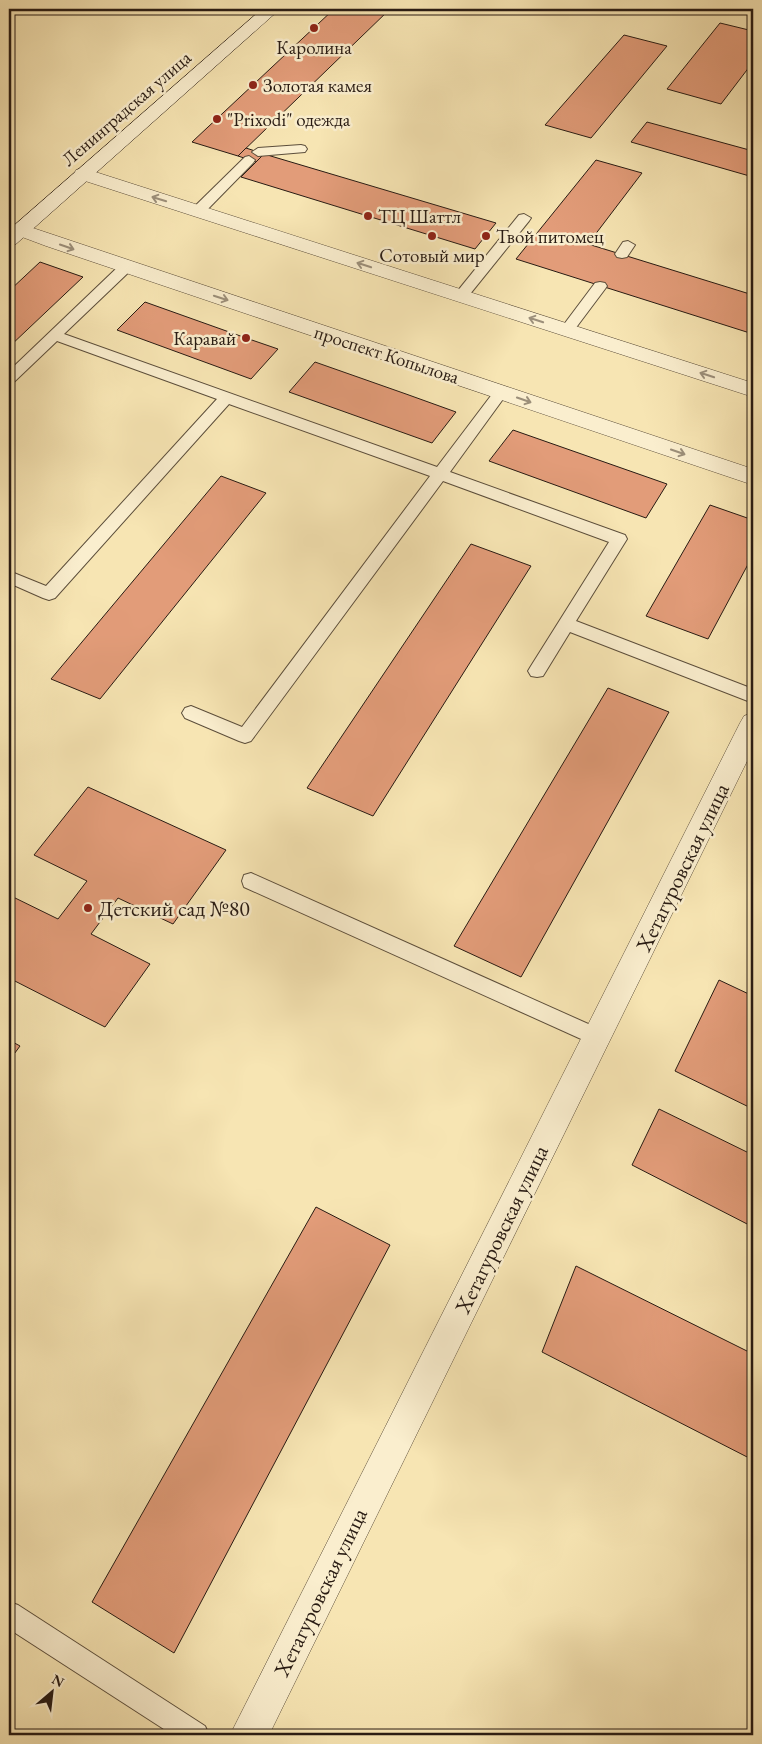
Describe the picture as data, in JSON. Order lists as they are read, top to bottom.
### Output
{
  "streets": {
    "street": ["Ленинградская улица", "проспект Копылова", "Хетагуровская улица"]
  },
  "crossings": [
    ["Ленинградская улица", "проспект Копылова"]
  ],
  "places": [
    "Каролина",
    "Золотая камея",
    "\"Prixodi\" одежда",
    "ТЦ Шаттл",
    "Сотовый мир",
    "Твой питомец",
    "Каравай",
    "Детский сад №80"
  ],
  "north": "top right"
}
